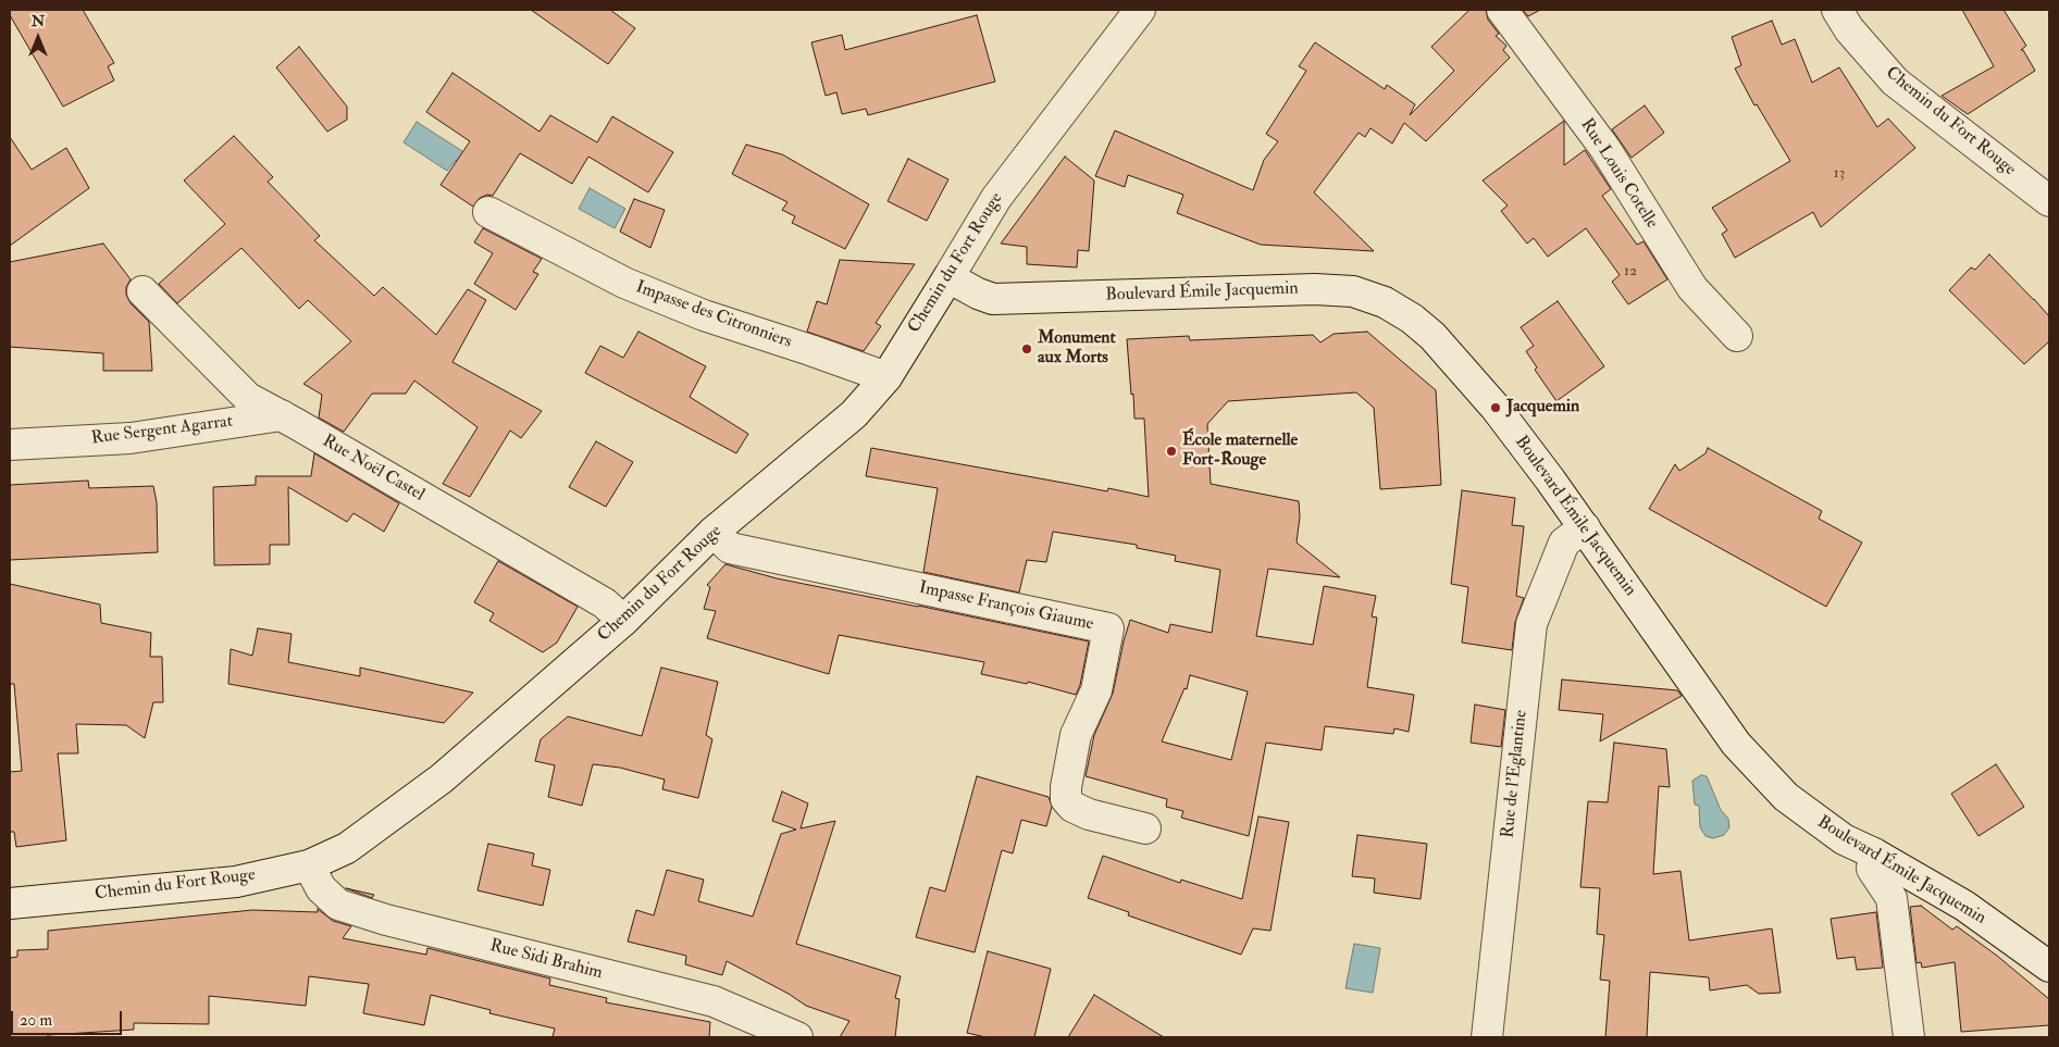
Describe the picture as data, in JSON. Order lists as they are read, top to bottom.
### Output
{
  "streets": {
    "street": [
      "Chemin du Fort Rouge",
      "Rue Louis Cotelle",
      "Boulevard Émile Jacquemin",
      "Impasse des Citronniers",
      "Rue Sergent Agarrat",
      "Rue Noël Castel",
      "Impasse François Giaume",
      "Rue de l'Eglantine",
      "Rue Sidi Brahim"
    ]
  },
  "crossings": [
    ["Chemin du Fort Rouge", "Boulevard Émile Jacquemin"],
    ["Chemin du Fort Rouge", "Impasse des Citronniers"],
    ["Chemin du Fort Rouge", "Rue Noël Castel"],
    ["Chemin du Fort Rouge", "Impasse François Giaume"],
    ["Chemin du Fort Rouge", "Rue Sidi Brahim"],
    ["Boulevard Émile Jacquemin", "Rue de l'Eglantine"],
    ["Rue Sergent Agarrat", "Rue Noël Castel"]
  ],
  "places": ["Monument aux Morts", "Jacquemin", "École maternelle Fort-Rouge"],
  "house_numbers": ["13", "12"],
  "scale_bar": "20 m",
  "north": "top"
}
